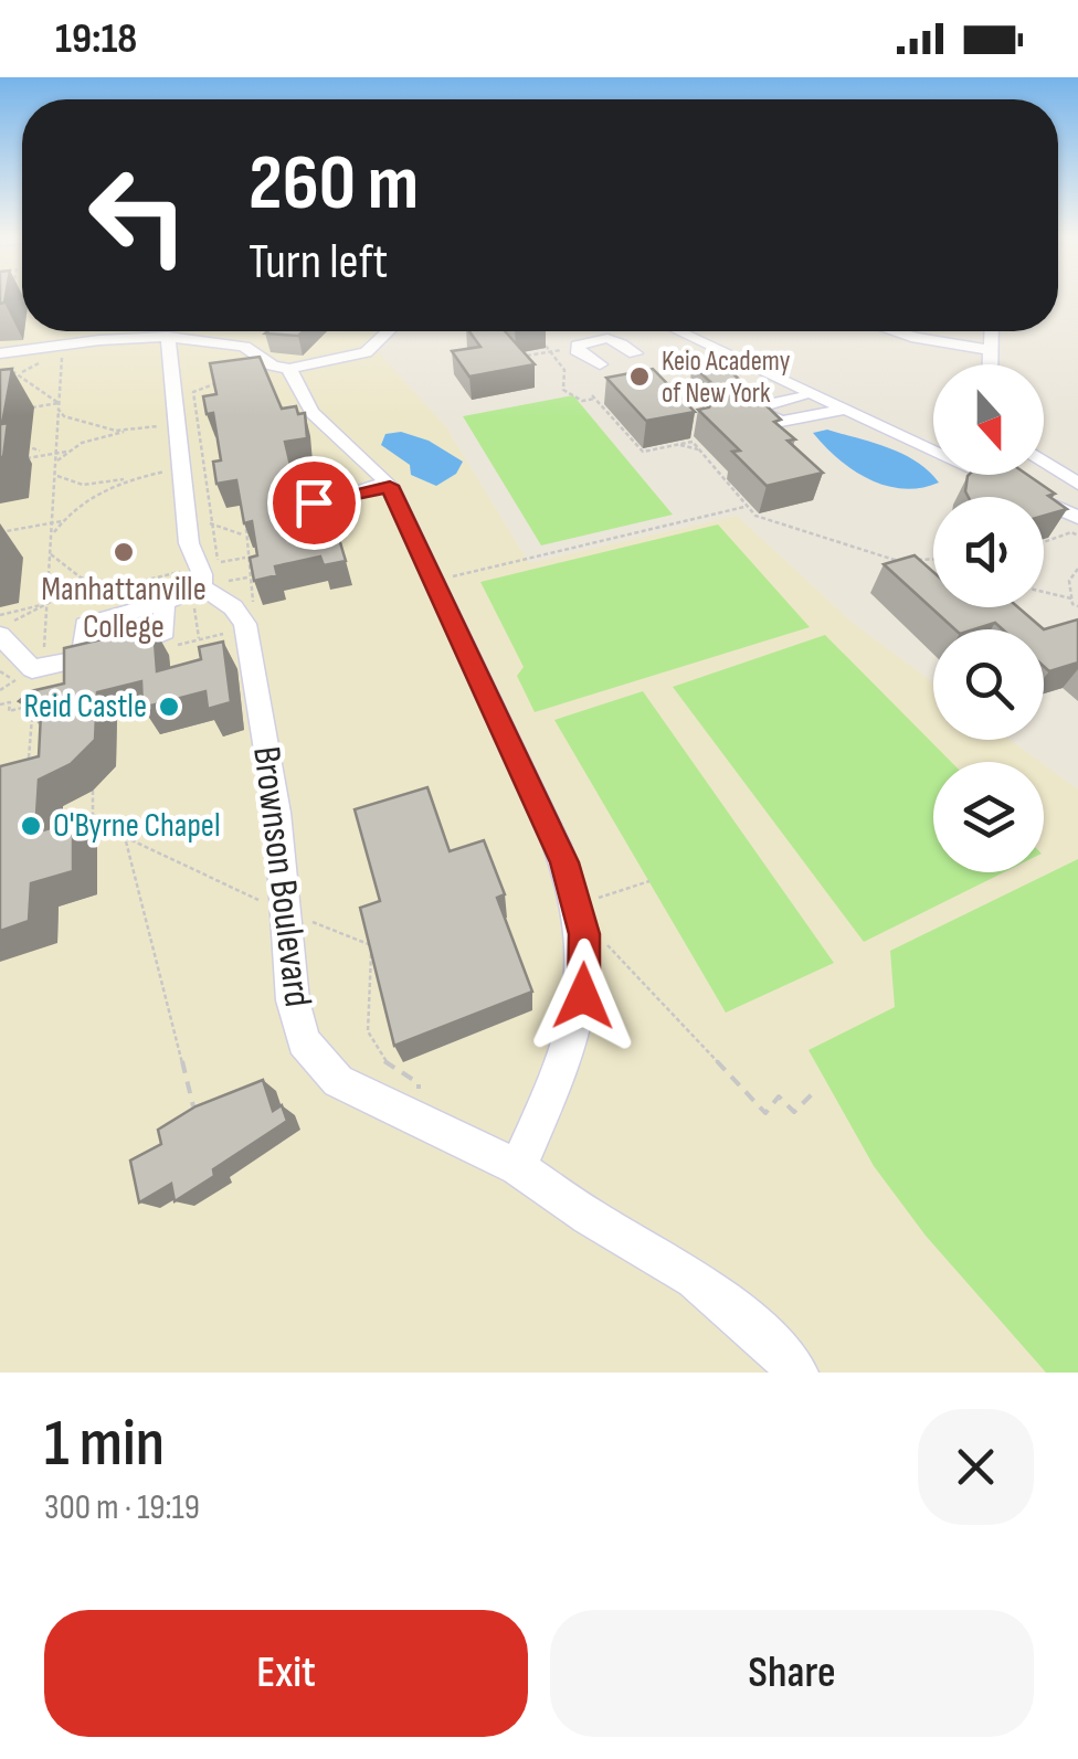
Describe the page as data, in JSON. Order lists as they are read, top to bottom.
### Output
{
  "streets": {
    "street": ["Brownson Boulevard"]
  },
  "places": [
    "Keio Academy of New York",
    "Manhattanville College",
    "Reid Castle",
    "O'Byrne Chapel"
  ],
  "north": "bottom",
  "page": {
    "status": "19:18",
    "turn": ["260 m", "Turn left"],
    "heading": ["1 min", "300 m · 19:19"],
    "buttons": ["Exit", "Share"]
  }
}
